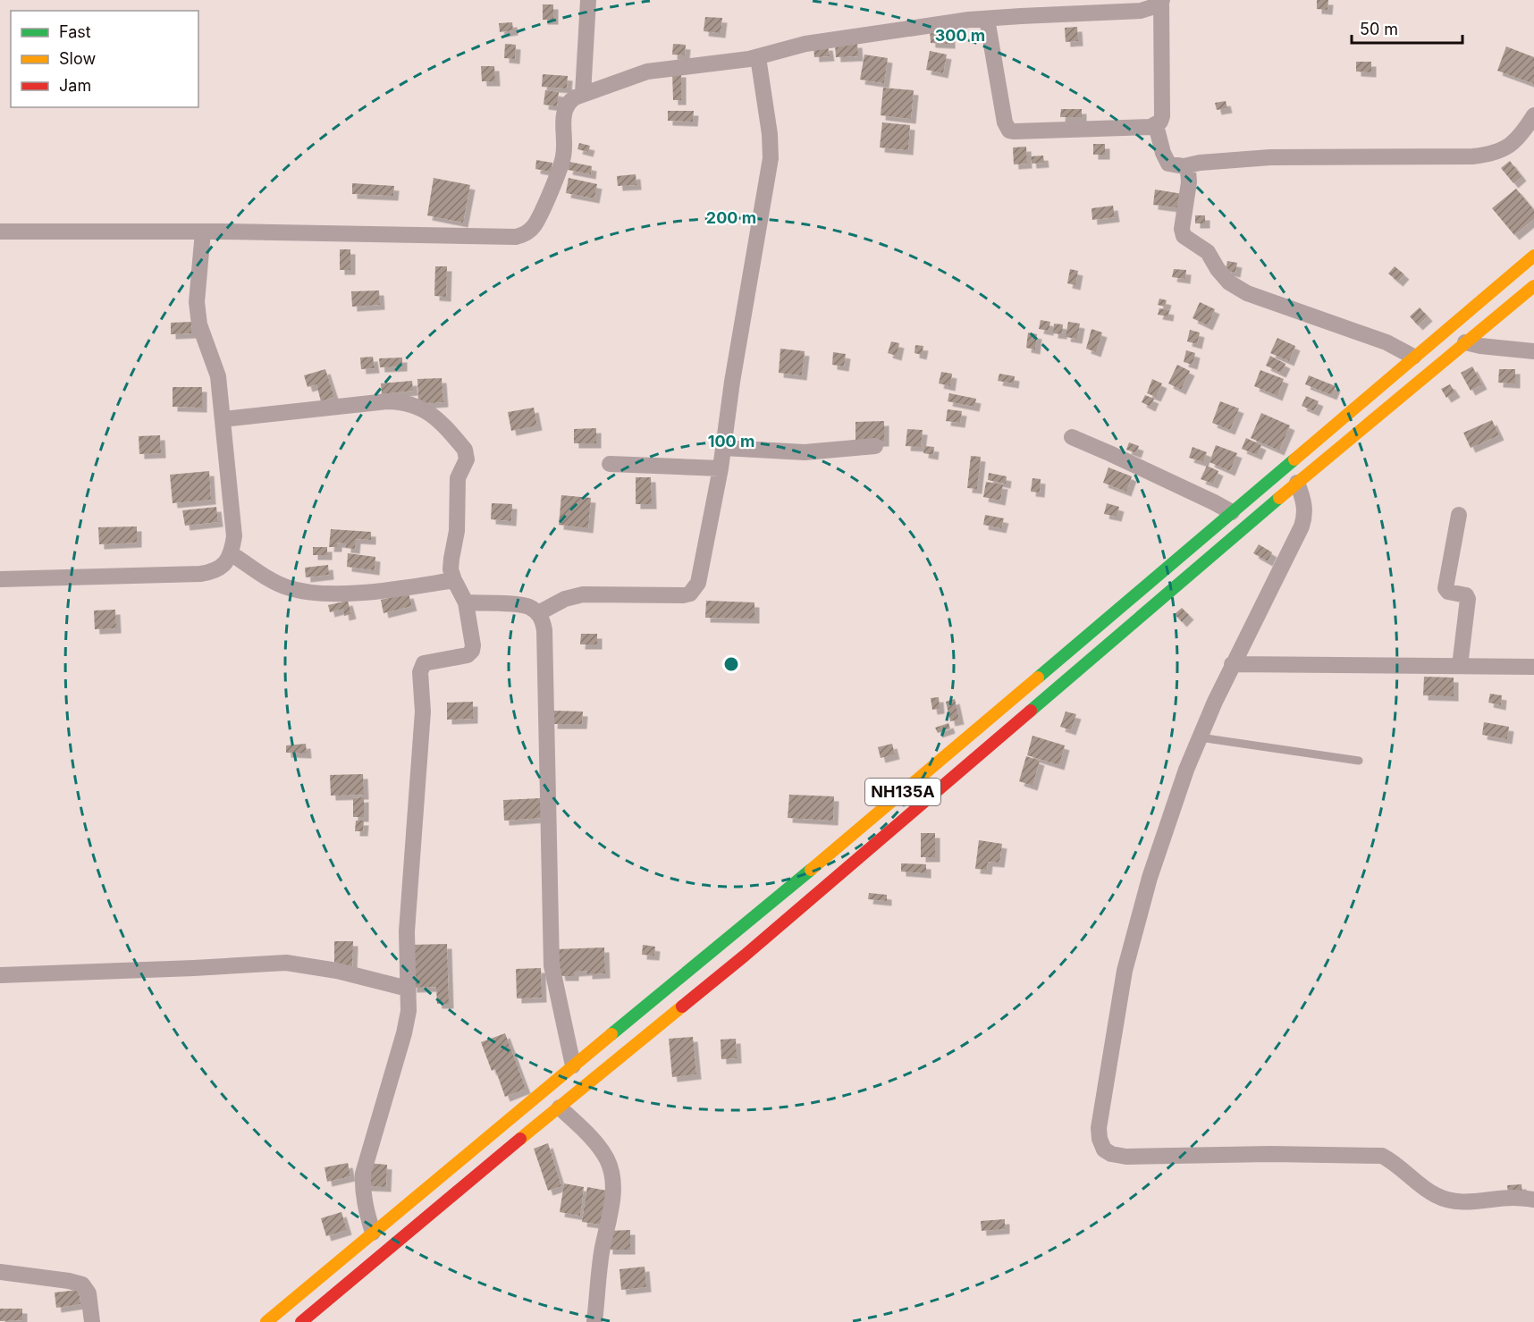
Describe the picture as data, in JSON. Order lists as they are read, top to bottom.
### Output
{
  "streets": {
    "highway": ["NH135A"]
  },
  "legend": ["Fast", "Slow", "Jam"],
  "scale_bar": "50 m",
  "rings": ["300 m", "200 m", "100 m"]
}
